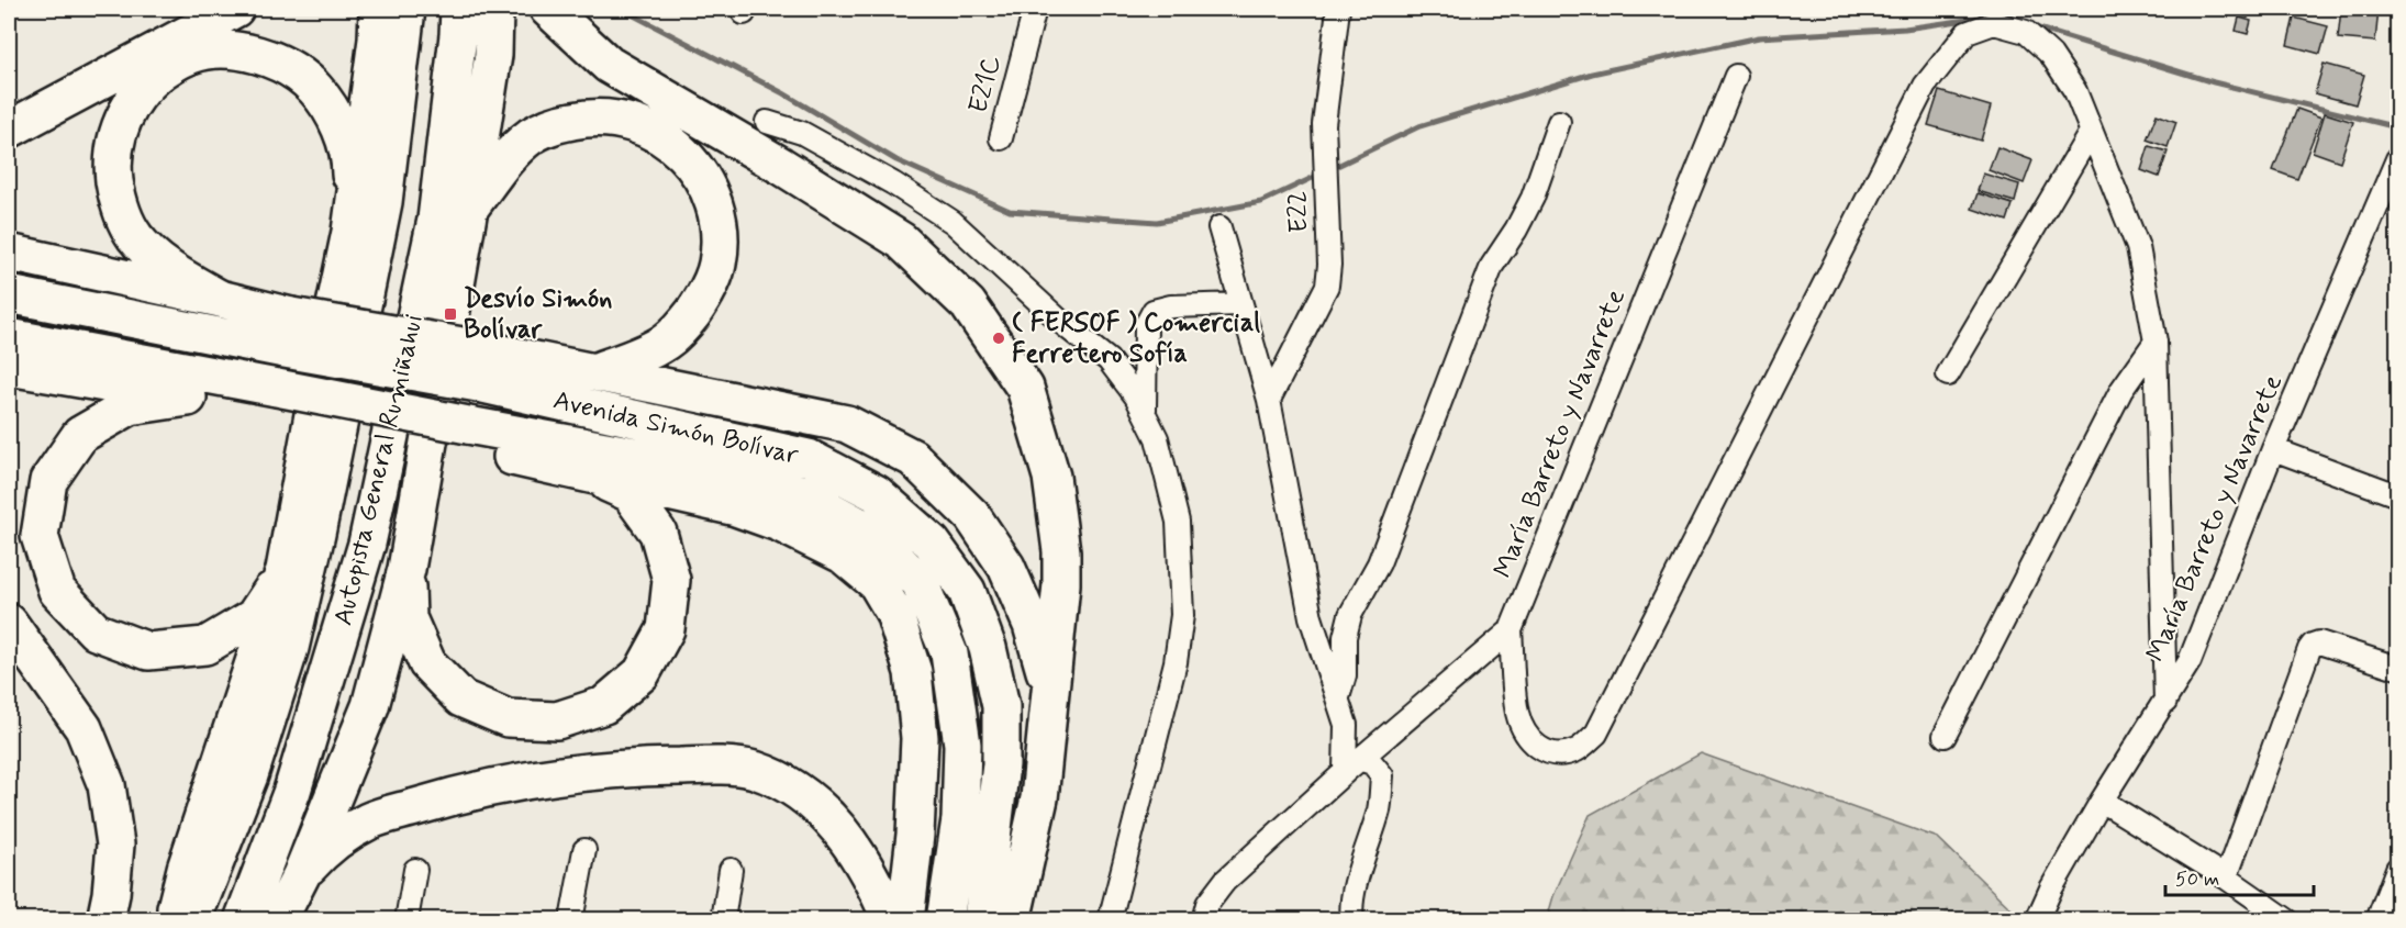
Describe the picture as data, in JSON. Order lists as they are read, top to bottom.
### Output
{
  "streets": {
    "highway": ["Avenida Simón Bolívar", "Autopista General Rumiñahui"],
    "street": ["E21C", "E22", "María Barreto y Navarrete"]
  },
  "places": {
    "transit": ["Desvío Simón Bolívar"],
    "other": ["( FERSOF ) Comercial Ferretero Sofía"]
  },
  "scale_bar": "50 m"
}
